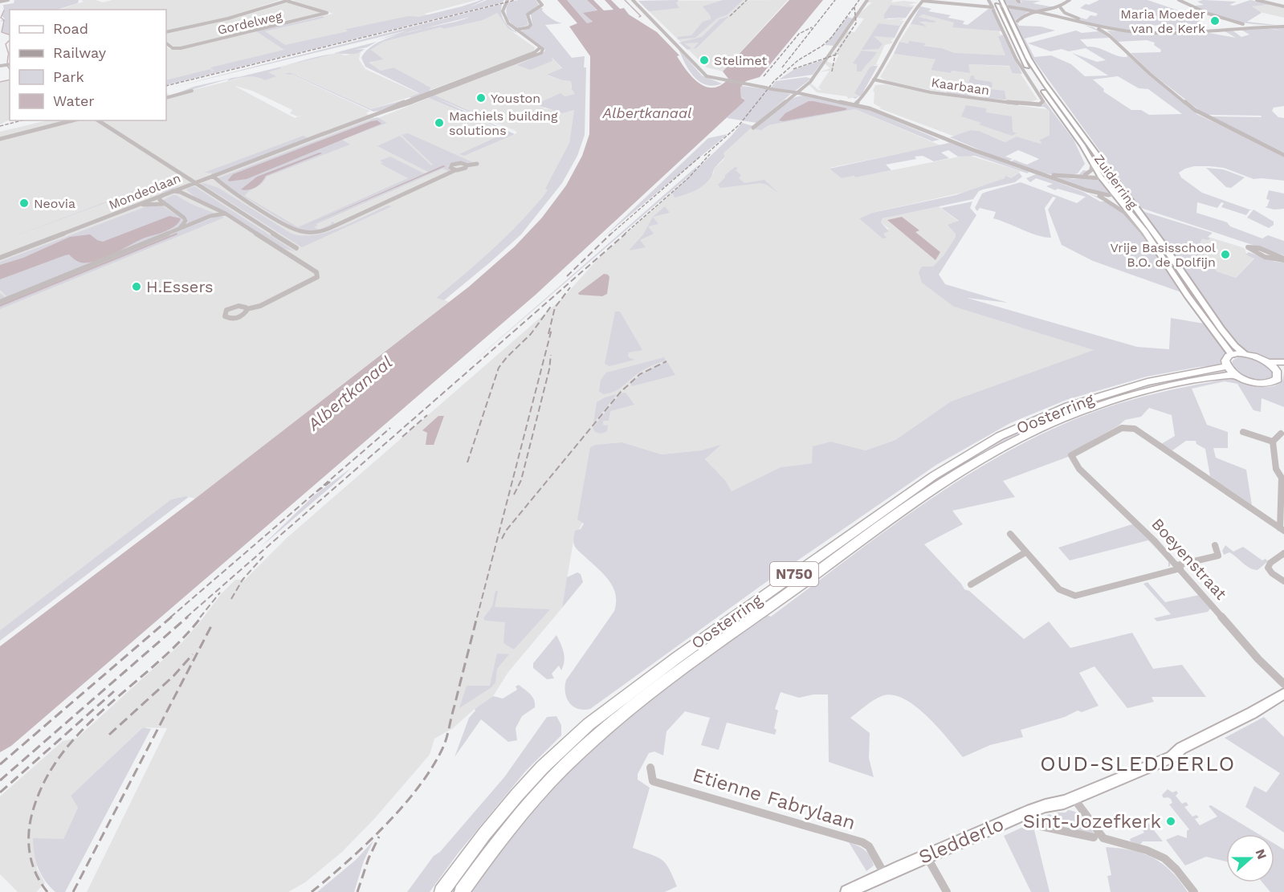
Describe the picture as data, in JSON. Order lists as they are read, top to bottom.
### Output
{
  "streets": {
    "main road": [
      "Zuiderring",
      "Oosterring",
      "N750",
      "Sledderlo"
    ],
    "street": [
      "Gordelweg",
      "Kaarbaan",
      "Mondeolaan",
      "Boeyenstraat",
      "Etienne Fabrylaan"
    ]
  },
  "crossings": [
    ["Kaarbaan", "Zuiderring"],
    ["Zuiderring", "Oosterring"],
    ["Etienne Fabrylaan", "Sledderlo"]
  ],
  "districts": ["OUD-SLEDDERLO"],
  "water": ["Albertkanaal"],
  "places": [
    "Maria Moeder van de Kerk",
    "Stelimet",
    "Youston",
    "Machiels building solutions",
    "Neovia",
    "Vrije Basisschool B.O. de Dolfijn",
    "H.Essers",
    "Sint-Jozefkerk"
  ],
  "legend": [
    "Road",
    "Railway",
    "Park",
    "Water"
  ],
  "north": "right"
}
